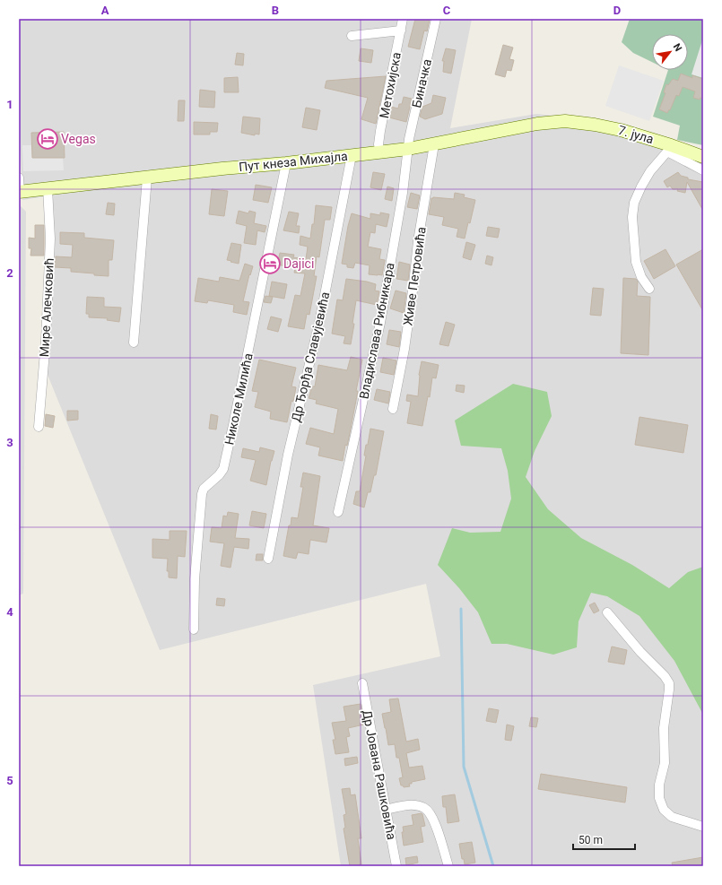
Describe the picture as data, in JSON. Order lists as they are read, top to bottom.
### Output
{
  "streets": {
    "main road": ["7. јула", "Пут кнеза Михајла"],
    "street": [
      "Биначка",
      "Метохијска",
      "Живе Петровића",
      "Мире Алечковић",
      "Владислава Рибникара",
      "Др Ђорђа Славујевића",
      "Николе Милића",
      "Др Јована Рашковића"
    ]
  },
  "crossings": [
    ["Биначка", "Пут кнеза Михајла"],
    ["Биначка", "Владислава Рибникара"],
    ["Метохијска", "Пут кнеза Михајла"],
    ["7. јула", "Пут кнеза Михајла"],
    ["Пут кнеза Михајла", "Живе Петровића"],
    ["Пут кнеза Михајла", "Мире Алечковић"],
    ["Пут кнеза Михајла", "Владислава Рибникара"],
    ["Пут кнеза Михајла", "Др Ђорђа Славујевића"],
    ["Пут кнеза Михајла", "Николе Милића"]
  ],
  "places": {
    "hotel": ["Vegas", "Dajici"]
  },
  "scale_bar": "50 m",
  "north": "top right",
  "grid": {
    "columns": [
      "A",
      "B",
      "C",
      "D"
    ],
    "rows": [
      "1",
      "2",
      "3",
      "4",
      "5"
    ]
  }
}
